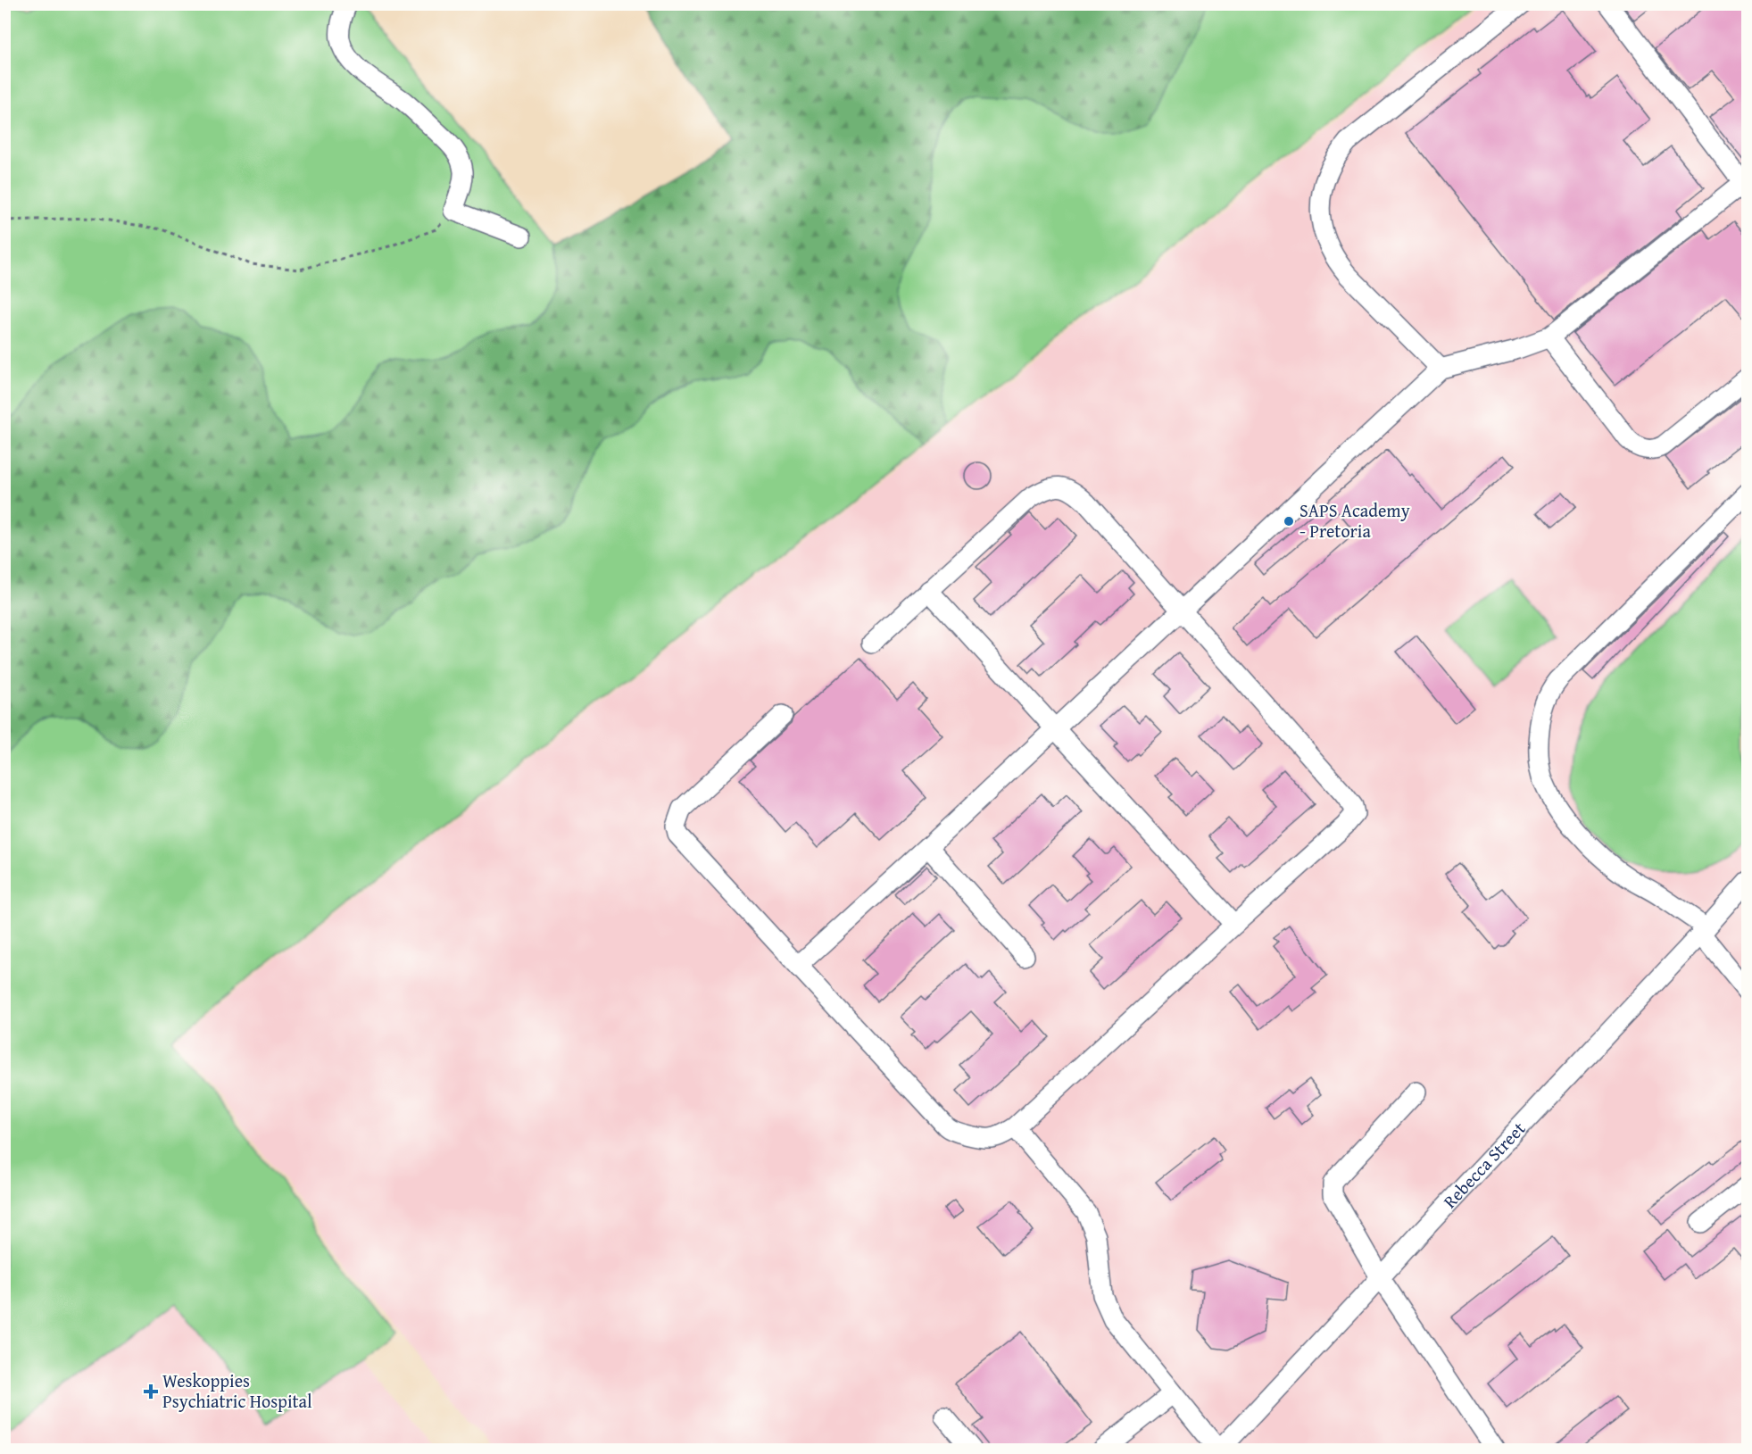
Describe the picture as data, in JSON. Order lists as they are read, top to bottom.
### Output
{
  "streets": {
    "street": ["Rebecca Street"]
  },
  "places": {
    "other": ["SAPS Academy - Pretoria"],
    "health": ["Weskoppies Psychiatric Hospital"]
  }
}
